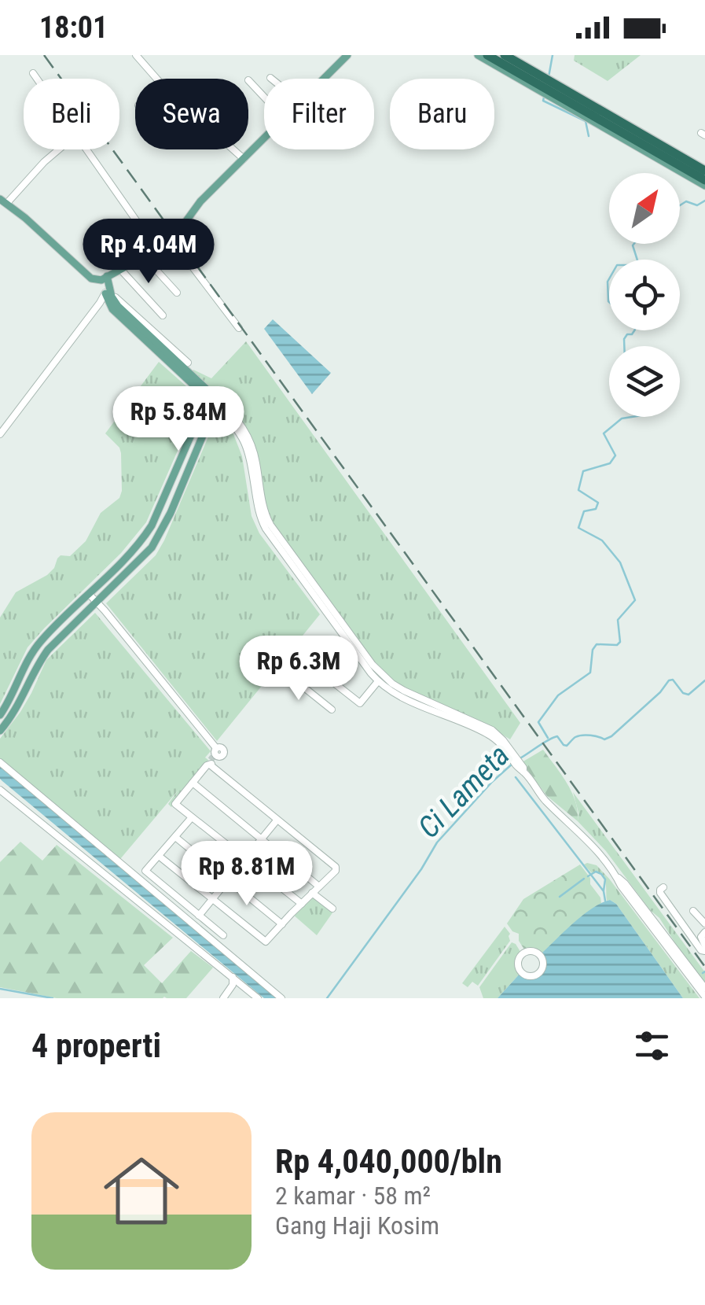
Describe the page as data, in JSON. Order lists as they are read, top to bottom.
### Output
{
  "water": ["Ci Lameta"],
  "north": "top right",
  "page": {
    "status": "18:01",
    "chip": [
      "Beli",
      "Sewa",
      "Filter",
      "Baru"
    ],
    "price": [
      "Rp 4.04M",
      "Rp 5.84M",
      "Rp 6.3M",
      "Rp 8.81M"
    ],
    "heading": "4 properti",
    "list": [
      {
        "name": "Rp 4,040,000/bln",
        "note": "2 kamar · 58 m² · Gang Haji Kosim"
      }
    ]
  }
}
